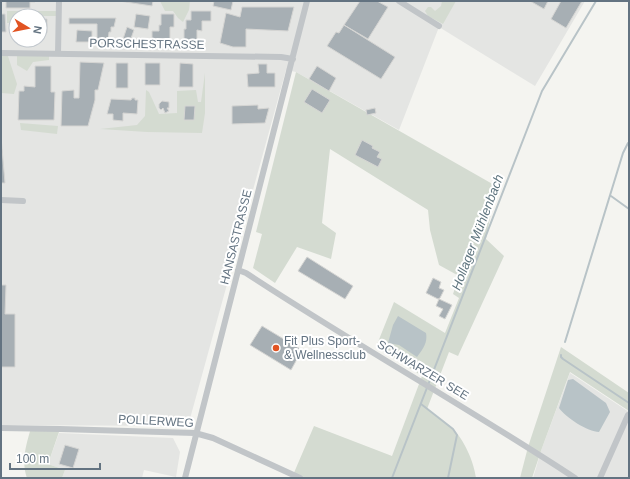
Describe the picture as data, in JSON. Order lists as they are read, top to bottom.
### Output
{
  "streets": {
    "street": [
      "PORSCHESTRASSE",
      "HANSASTRASSE",
      "SCHWARZER SEE",
      "POLLERWEG"
    ]
  },
  "crossings": [
    ["PORSCHESTRASSE", "HANSASTRASSE"],
    ["HANSASTRASSE", "SCHWARZER SEE"],
    ["HANSASTRASSE", "POLLERWEG"]
  ],
  "water": ["Hollager Mühlenbach"],
  "places": ["Fit Plus Sport- & Wellnessclub"],
  "scale_bar": "100 m",
  "north": "right"
}
